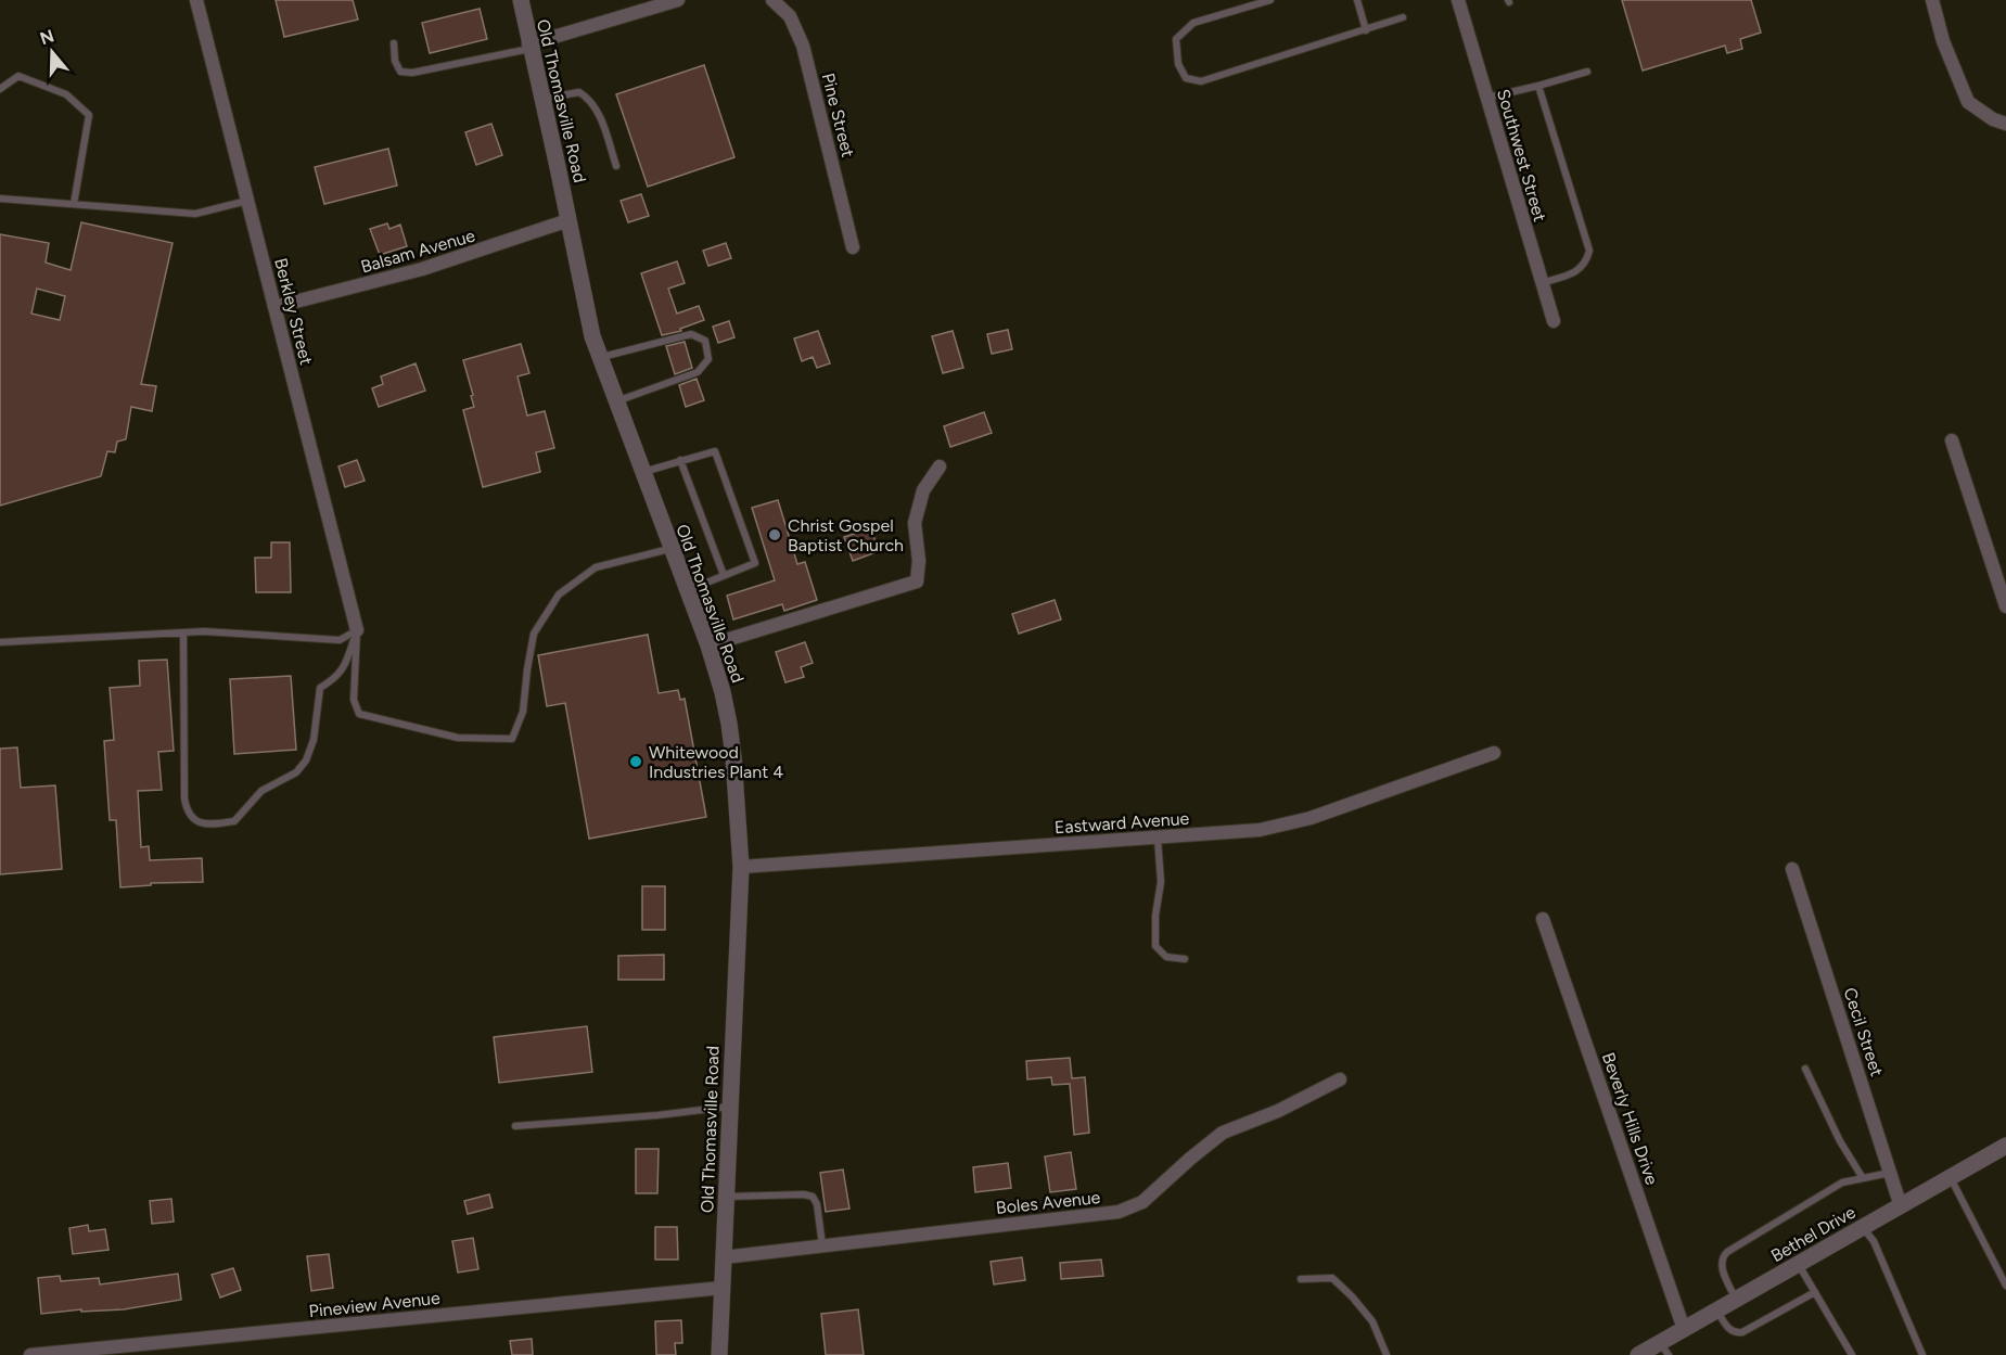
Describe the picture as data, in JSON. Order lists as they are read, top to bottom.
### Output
{
  "streets": {
    "street": [
      "Old Thomasville Road",
      "Pine Street",
      "Southwest Street",
      "Balsam Avenue",
      "Berkley Street",
      "Eastward Avenue",
      "Cecil Street",
      "Beverly Hills Drive",
      "Boles Avenue",
      "Bethel Drive",
      "Pineview Avenue"
    ]
  },
  "crossings": [
    ["Old Thomasville Road", "Balsam Avenue"],
    ["Old Thomasville Road", "Eastward Avenue"],
    ["Old Thomasville Road", "Boles Avenue"],
    ["Old Thomasville Road", "Pineview Avenue"],
    ["Balsam Avenue", "Berkley Street"],
    ["Cecil Street", "Bethel Drive"],
    ["Beverly Hills Drive", "Bethel Drive"]
  ],
  "places": ["Christ Gospel Baptist Church", "Whitewood Industries Plant 4"],
  "north": "top"
}
